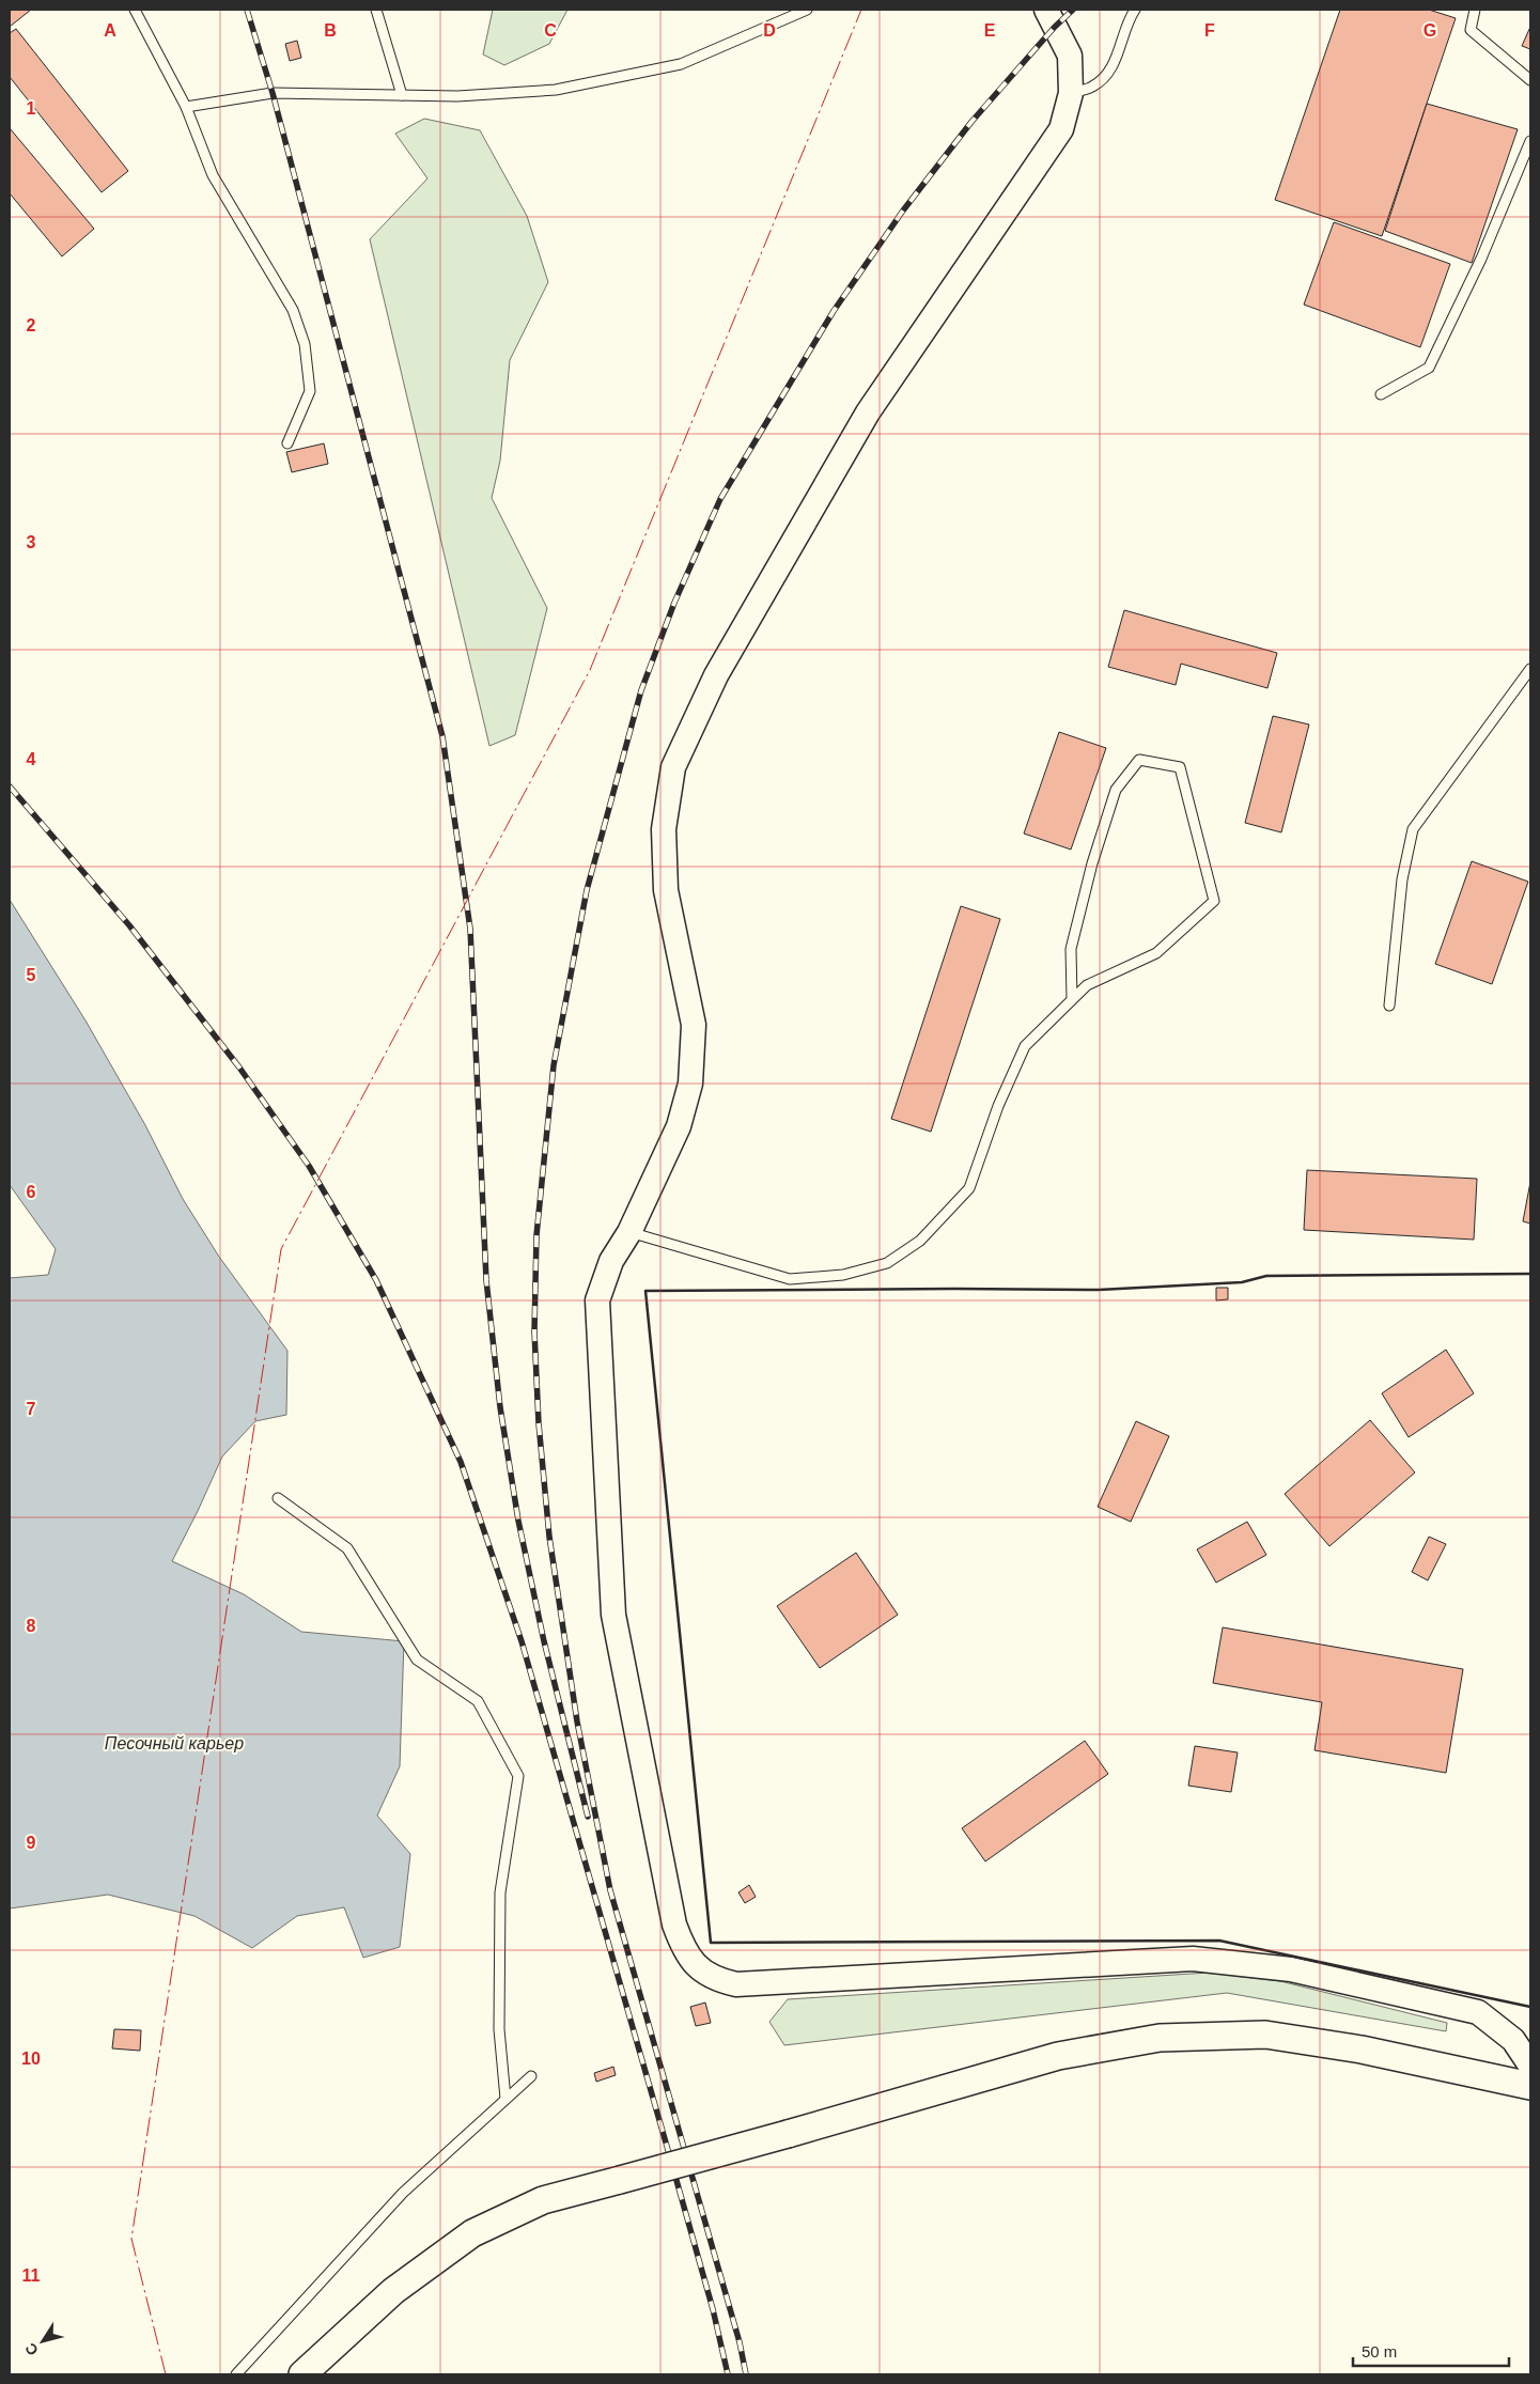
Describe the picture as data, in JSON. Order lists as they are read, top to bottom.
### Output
{
  "water": ["Песочный карьер"],
  "scale_bar": "50 m",
  "north": "bottom left",
  "grid": {
    "columns": [
      "A",
      "B",
      "C",
      "D",
      "E",
      "F",
      "G"
    ],
    "rows": [
      "1",
      "2",
      "3",
      "4",
      "5",
      "6",
      "7",
      "8",
      "9",
      "10",
      "11"
    ]
  }
}
